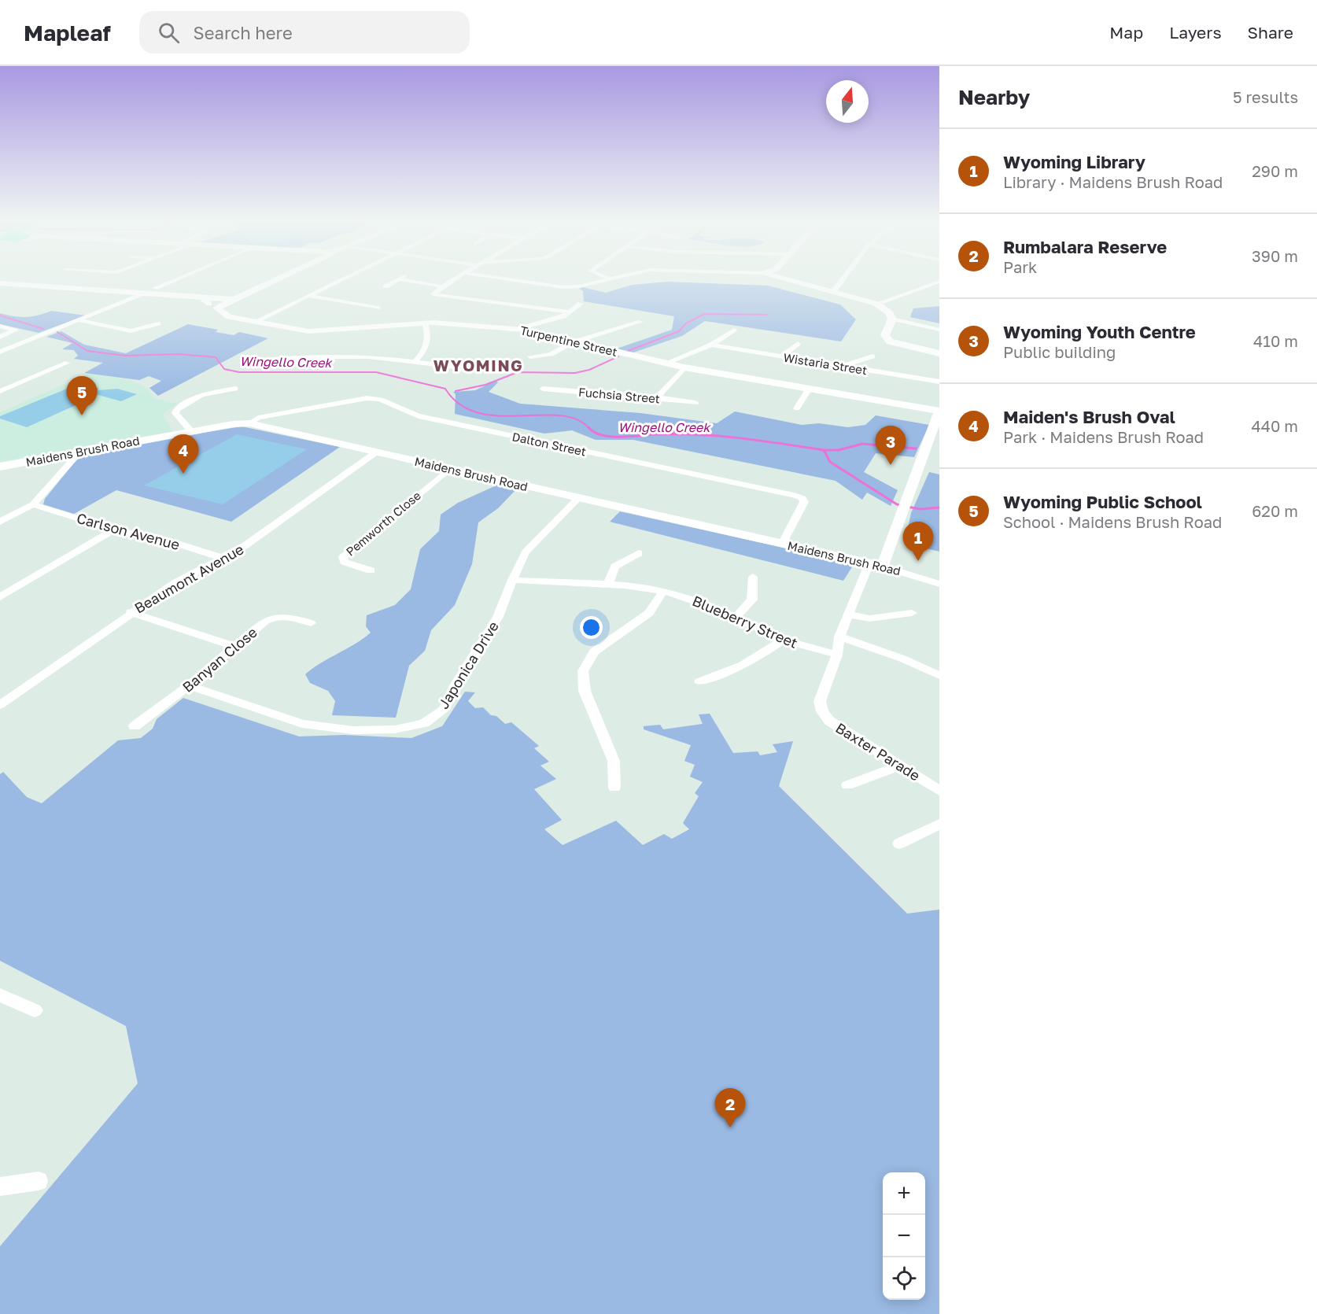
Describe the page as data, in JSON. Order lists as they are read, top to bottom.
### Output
{
  "streets": {
    "street": [
      "Turpentine Street",
      "Wistaria Street",
      "Fuchsia Street",
      "Dalton Street",
      "Maidens Brush Road",
      "Pemworth Close",
      "Carlson Avenue",
      "Beaumont Avenue",
      "Blueberry Street",
      "Banyan Close",
      "Japonica Drive",
      "Baxter Parade"
    ]
  },
  "crossings": [
    ["Dalton Street", "Maidens Brush Road"],
    ["Maidens Brush Road", "Pemworth Close"],
    ["Maidens Brush Road", "Beaumont Avenue"],
    ["Maidens Brush Road", "Japonica Drive"],
    ["Maidens Brush Road", "Baxter Parade"],
    ["Carlson Avenue", "Beaumont Avenue"],
    ["Blueberry Street", "Japonica Drive"],
    ["Blueberry Street", "Baxter Parade"],
    ["Banyan Close", "Japonica Drive"]
  ],
  "districts": ["WYOMING"],
  "water": ["Wingello Creek"],
  "north": "top",
  "page": {
    "header": "Mapleaf",
    "search": "Search here",
    "nav": ["Map", "Layers", "Share"],
    "heading": ["Nearby", "5 results"],
    "list": [
      {
        "mark": "1",
        "name": "Wyoming Library",
        "note": "Library · Maidens Brush Road",
        "value": "290 m"
      },
      {
        "mark": "2",
        "name": "Rumbalara Reserve",
        "note": "Park",
        "value": "390 m"
      },
      {
        "mark": "3",
        "name": "Wyoming Youth Centre",
        "note": "Public building",
        "value": "410 m"
      },
      {
        "mark": "4",
        "name": "Maiden's Brush Oval",
        "note": "Park · Maidens Brush Road",
        "value": "440 m"
      },
      {
        "mark": "5",
        "name": "Wyoming Public School",
        "note": "School · Maidens Brush Road",
        "value": "620 m"
      }
    ],
    "pins": [
      "5",
      "3",
      "4",
      "1",
      "2"
    ],
    "map_buttons": ["+", "−"]
  }
}
